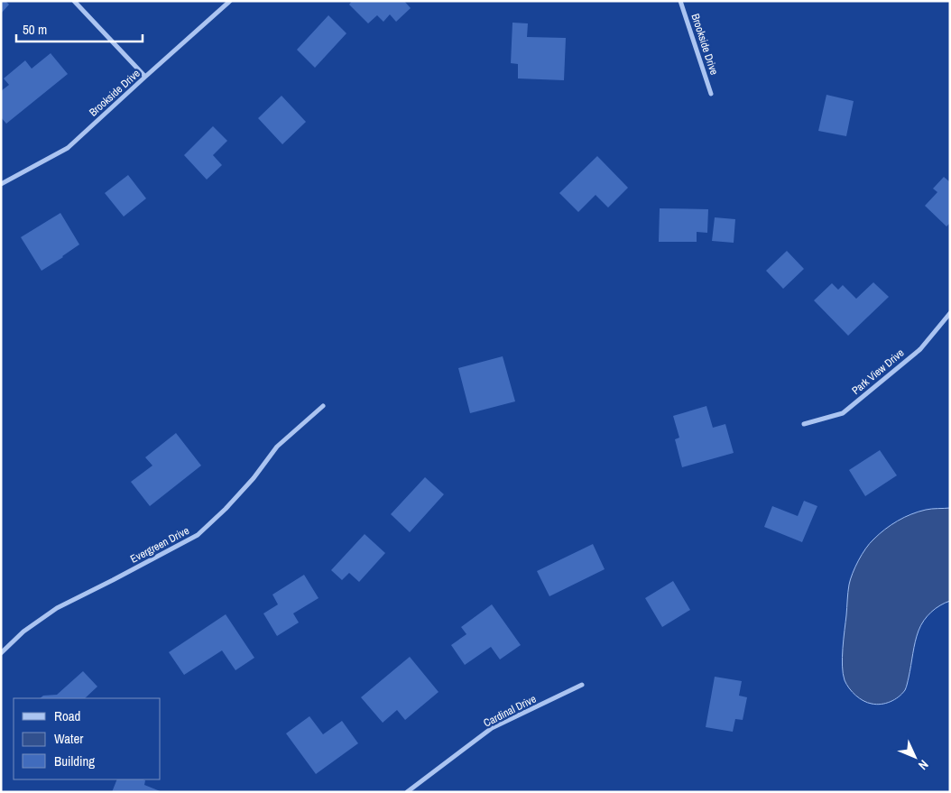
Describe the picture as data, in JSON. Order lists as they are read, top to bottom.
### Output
{
  "streets": {
    "street": [
      "Brookside Drive",
      "Park View Drive",
      "Evergreen Drive",
      "Cardinal Drive"
    ]
  },
  "legend": ["Road", "Water", "Building"],
  "scale_bar": "50 m",
  "north": "bottom right"
}
